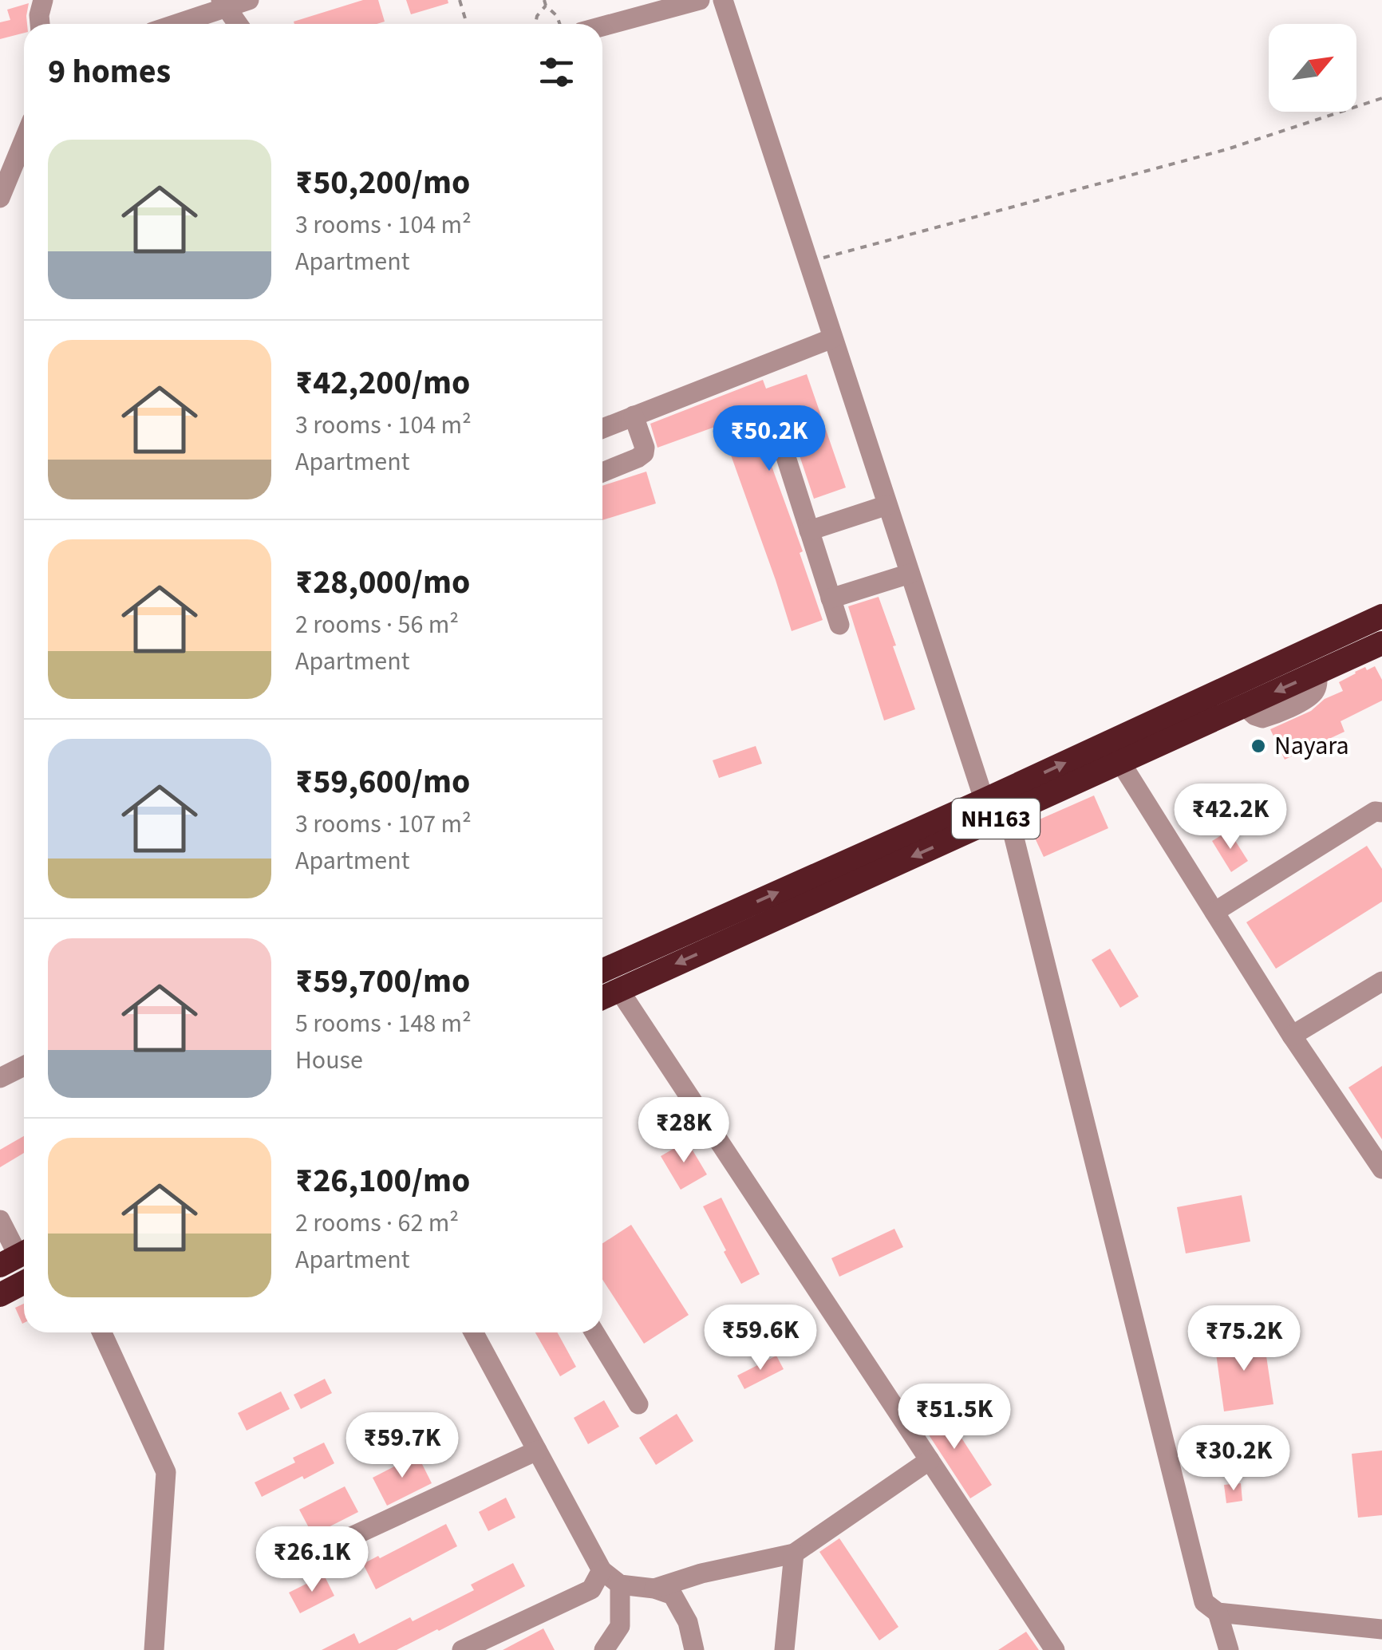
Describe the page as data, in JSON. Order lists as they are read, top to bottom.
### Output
{
  "streets": {
    "highway": ["NH163"]
  },
  "places": ["Nayara"],
  "north": "top right",
  "page": {
    "heading": "9 homes",
    "list": [
      {
        "name": "₹50,200/mo",
        "note": "3 rooms · 104 m² · Apartment"
      },
      {
        "name": "₹42,200/mo",
        "note": "3 rooms · 104 m² · Apartment"
      },
      {
        "name": "₹28,000/mo",
        "note": "2 rooms · 56 m² · Apartment"
      },
      {
        "name": "₹59,600/mo",
        "note": "3 rooms · 107 m² · Apartment"
      },
      {
        "name": "₹59,700/mo",
        "note": "5 rooms · 148 m² · House"
      },
      {
        "name": "₹26,100/mo",
        "note": "2 rooms · 62 m² · Apartment"
      }
    ],
    "price": [
      "₹50.2K",
      "₹42.2K",
      "₹28K",
      "₹59.6K",
      "₹75.2K",
      "₹51.5K",
      "₹59.7K",
      "₹30.2K",
      "₹26.1K"
    ]
  }
}
